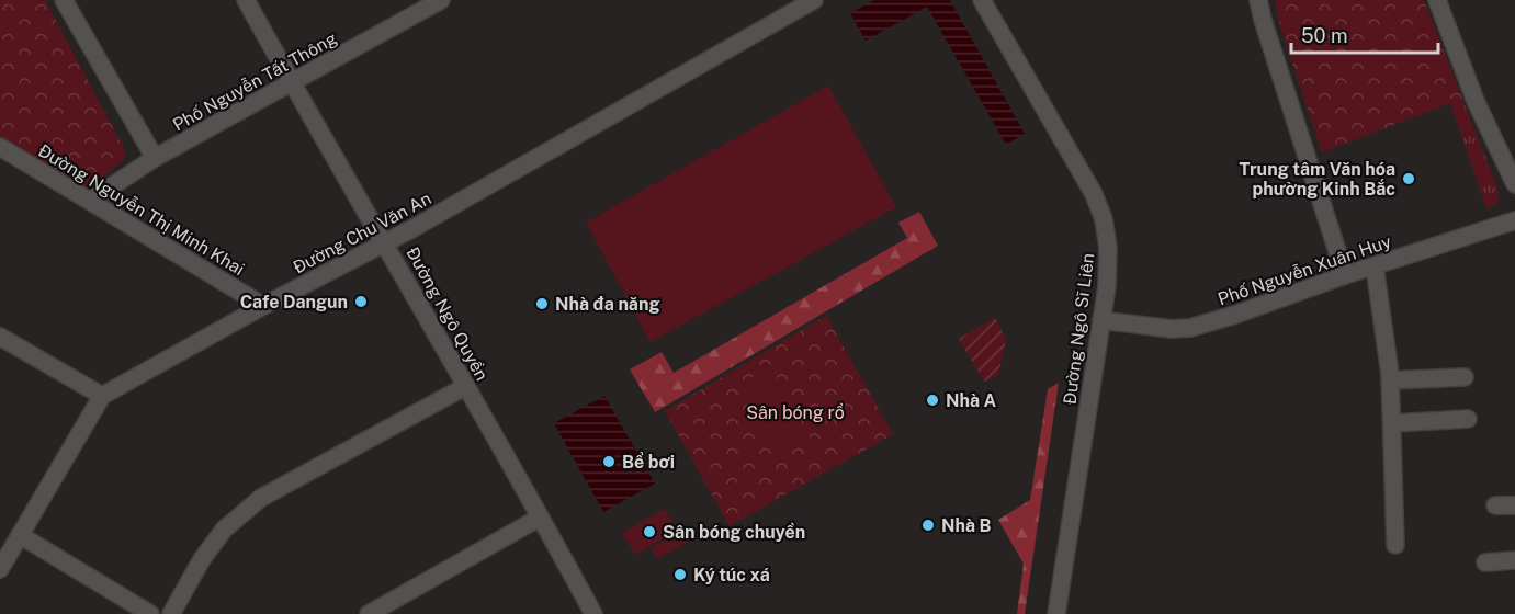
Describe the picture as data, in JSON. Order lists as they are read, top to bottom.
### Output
{
  "streets": {
    "street": [
      "Phố Nguyễn Tất Thông",
      "Đường Nguyễn Thị Minh Khai",
      "Đường Chu Văn An",
      "Phố Nguyễn Xuân Huy",
      "Đường Ngô Quyền",
      "Đường Ngô Sĩ Liên"
    ]
  },
  "crossings": [
    ["Phố Nguyễn Tất Thông", "Đường Nguyễn Thị Minh Khai"],
    ["Phố Nguyễn Tất Thông", "Đường Ngô Quyền"],
    ["Đường Nguyễn Thị Minh Khai", "Đường Chu Văn An"],
    ["Đường Chu Văn An", "Đường Ngô Quyền"],
    ["Phố Nguyễn Xuân Huy", "Đường Ngô Sĩ Liên"]
  ],
  "parks": ["Sân bóng rổ"],
  "places": [
    "Trung tâm Văn hóa phường Kinh Bắc",
    "Cafe Dangun",
    "Nhà đa năng",
    "Nhà A",
    "Bể bơi",
    "Nhà B",
    "Sân bóng chuyền",
    "Ký túc xá"
  ],
  "scale_bar": "50 m"
}
